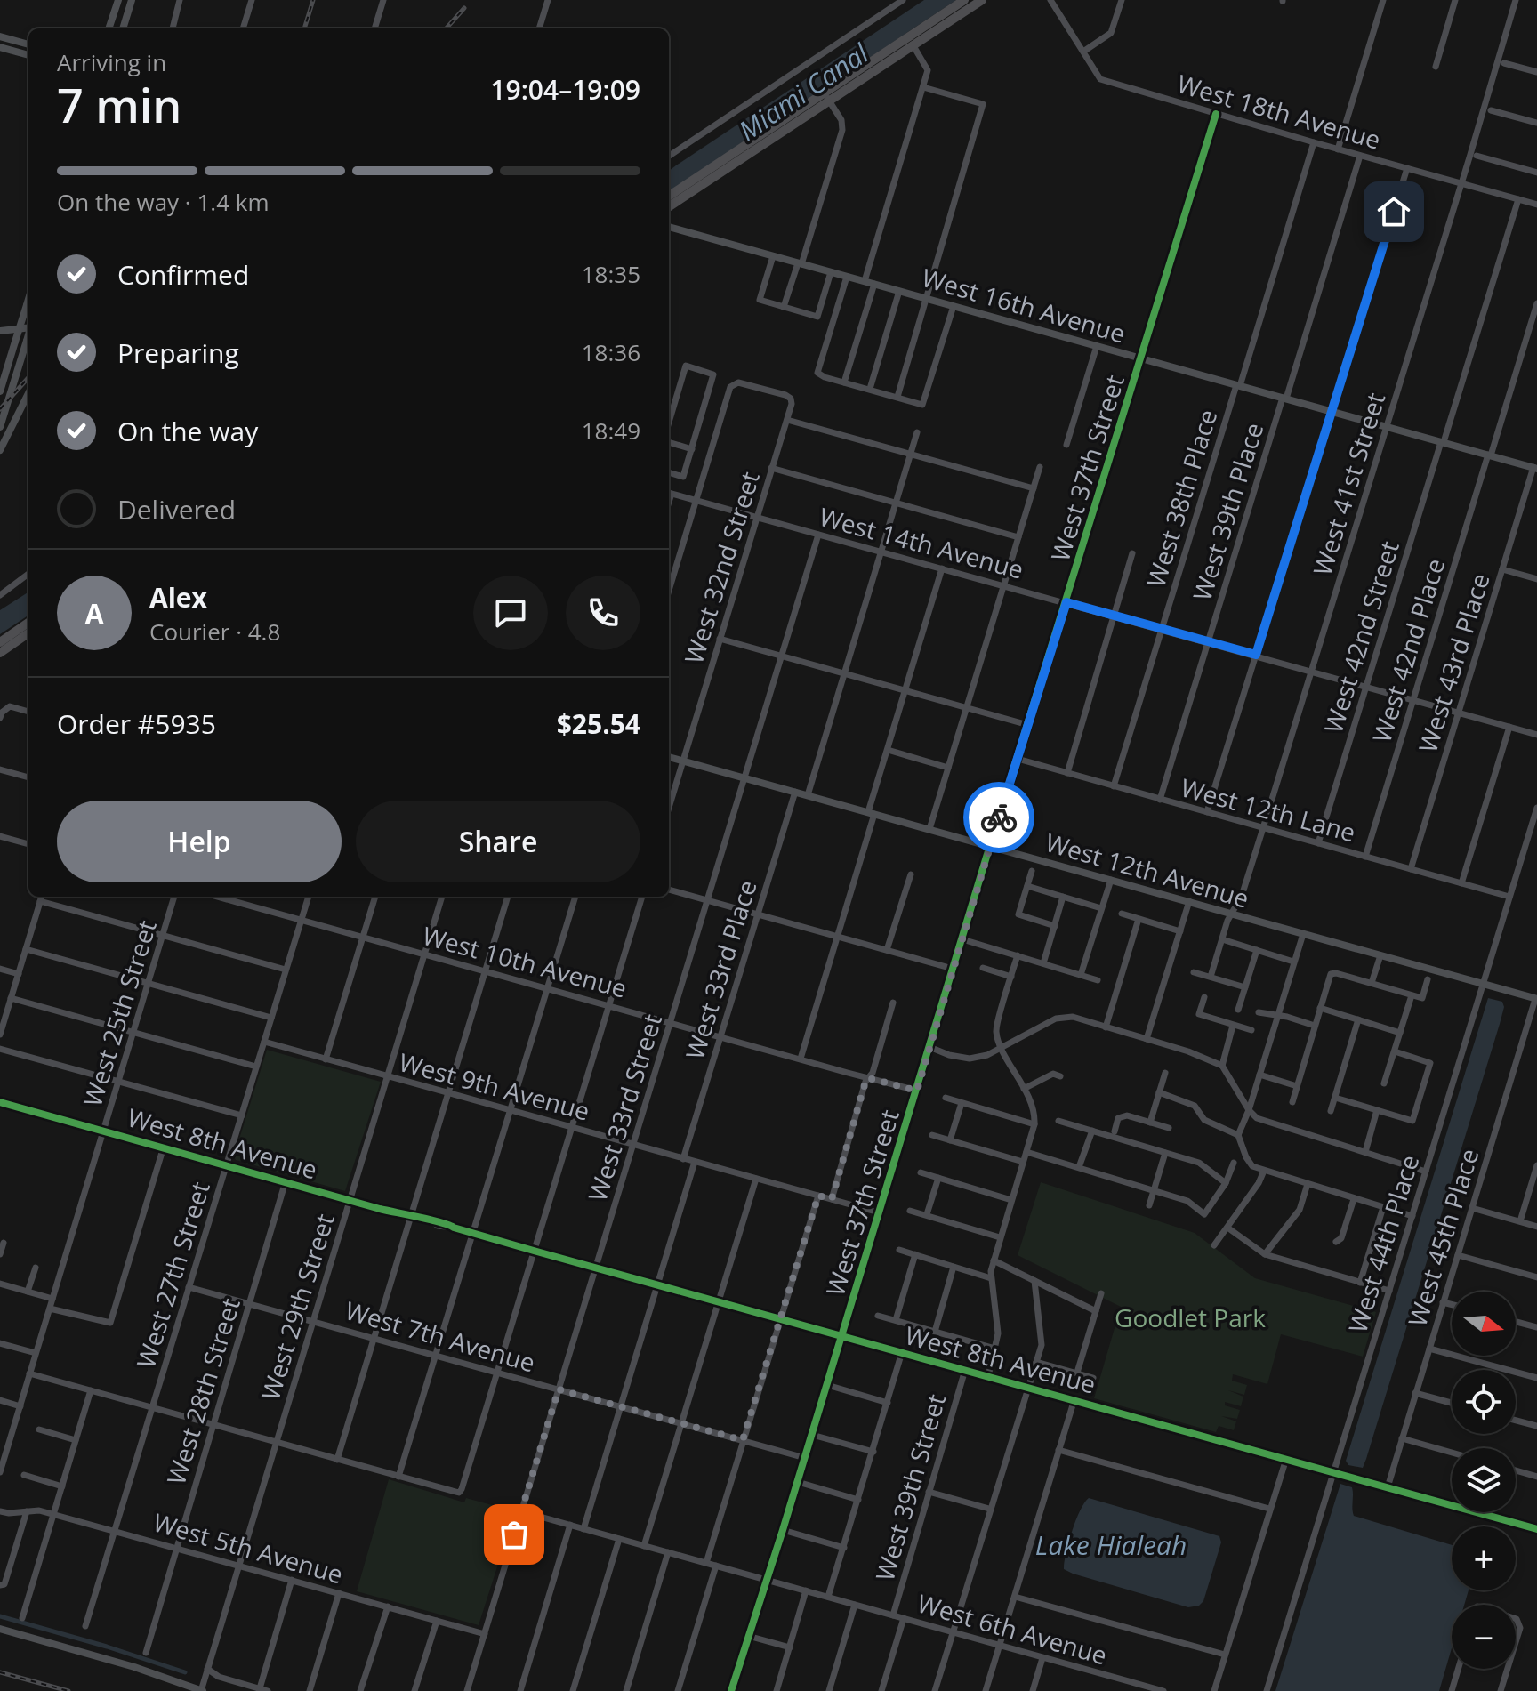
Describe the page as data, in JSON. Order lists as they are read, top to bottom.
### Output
{
  "streets": {
    "main road": ["West 16th Avenue", "West 12th Avenue"],
    "street": [
      "West 18th Avenue",
      "West 37th Street",
      "West 41st Street",
      "West 38th Place",
      "West 39th Place",
      "West 14th Avenue",
      "West 32nd Street",
      "West 42nd Street",
      "West 42nd Place",
      "West 43rd Place",
      "West 12th Lane",
      "West 10th Avenue",
      "West 33rd Place",
      "West 25th Street",
      "West 9th Avenue",
      "West 33rd Street",
      "West 8th Avenue",
      "West 45th Place",
      "West 44th Place",
      "West 27th Street",
      "West 29th Street",
      "West 7th Avenue",
      "West 28th Street",
      "West 39th Street",
      "West 5th Avenue",
      "West 6th Avenue"
    ]
  },
  "crossings": [
    ["West 18th Avenue", "West 37th Street"],
    ["West 18th Avenue", "West 41st Street"],
    ["West 18th Avenue", "West 38th Place"],
    ["West 18th Avenue", "West 39th Place"],
    ["West 18th Avenue", "West 42nd Street"],
    ["West 16th Avenue", "West 37th Street"],
    ["West 16th Avenue", "West 41st Street"],
    ["West 16th Avenue", "West 38th Place"],
    ["West 16th Avenue", "West 39th Place"],
    ["West 16th Avenue", "West 42nd Street"],
    ["West 16th Avenue", "West 42nd Place"],
    ["West 16th Avenue", "West 43rd Place"],
    ["West 37th Street", "West 14th Avenue"],
    ["West 37th Street", "West 12th Lane"],
    ["West 37th Street", "West 12th Avenue"],
    ["West 37th Street", "West 10th Avenue"],
    ["West 37th Street", "West 9th Avenue"],
    ["West 37th Street", "West 8th Avenue"],
    ["West 37th Street", "West 7th Avenue"],
    ["West 37th Street", "West 6th Avenue"],
    ["West 41st Street", "West 14th Avenue"],
    ["West 41st Street", "West 12th Lane"],
    ["West 41st Street", "West 12th Avenue"],
    ["West 38th Place", "West 14th Avenue"],
    ["West 38th Place", "West 12th Lane"],
    ["West 39th Place", "West 14th Avenue"],
    ["West 39th Place", "West 12th Lane"],
    ["West 14th Avenue", "West 32nd Street"],
    ["West 14th Avenue", "West 42nd Street"],
    ["West 14th Avenue", "West 42nd Place"],
    ["West 14th Avenue", "West 43rd Place"],
    ["West 14th Avenue", "West 33rd Street"],
    ["West 32nd Street", "West 12th Avenue"],
    ["West 42nd Street", "West 12th Lane"],
    ["West 42nd Place", "West 12th Lane"],
    ["West 43rd Place", "West 12th Lane"],
    ["West 12th Lane", "West 44th Place"],
    ["West 12th Avenue", "West 33rd Place"],
    ["West 12th Avenue", "West 33rd Street"],
    ["West 12th Avenue", "West 45th Place"],
    ["West 12th Avenue", "West 44th Place"],
    ["West 10th Avenue", "West 33rd Place"],
    ["West 10th Avenue", "West 33rd Street"],
    ["West 10th Avenue", "West 27th Street"],
    ["West 10th Avenue", "West 29th Street"],
    ["West 33rd Place", "West 9th Avenue"],
    ["West 25th Street", "West 8th Avenue"],
    ["West 9th Avenue", "West 33rd Street"],
    ["West 9th Avenue", "West 27th Street"],
    ["West 9th Avenue", "West 29th Street"],
    ["West 33rd Street", "West 8th Avenue"],
    ["West 33rd Street", "West 7th Avenue"],
    ["West 33rd Street", "West 5th Avenue"],
    ["West 33rd Street", "West 6th Avenue"],
    ["West 8th Avenue", "West 45th Place"],
    ["West 8th Avenue", "West 44th Place"],
    ["West 8th Avenue", "West 27th Street"],
    ["West 8th Avenue", "West 29th Street"],
    ["West 8th Avenue", "West 28th Street"],
    ["West 8th Avenue", "West 39th Street"],
    ["West 27th Street", "West 7th Avenue"],
    ["West 27th Street", "West 5th Avenue"],
    ["West 29th Street", "West 7th Avenue"],
    ["West 29th Street", "West 5th Avenue"],
    ["West 7th Avenue", "West 28th Street"],
    ["West 28th Street", "West 5th Avenue"],
    ["West 39th Street", "West 6th Avenue"]
  ],
  "water": ["Miami Canal", "Lake Hialeah"],
  "parks": ["Goodlet Park"],
  "north": "right",
  "page": {
    "heading": ["7 min", "Arriving in", "19:04–19:09"],
    "panel": [
      "Alex",
      "Courier · 4.8",
      "Order #5935",
      "$25.54"
    ],
    "bar": "On the way · 1.4 km",
    "list": [
      ["Confirmed", "18:35"],
      ["Preparing", "18:36"],
      ["On the way", "18:49"],
      "Delivered"
    ],
    "round": "A",
    "buttons": ["Help", "Share"],
    "map_buttons": ["+", "−"]
  }
}
